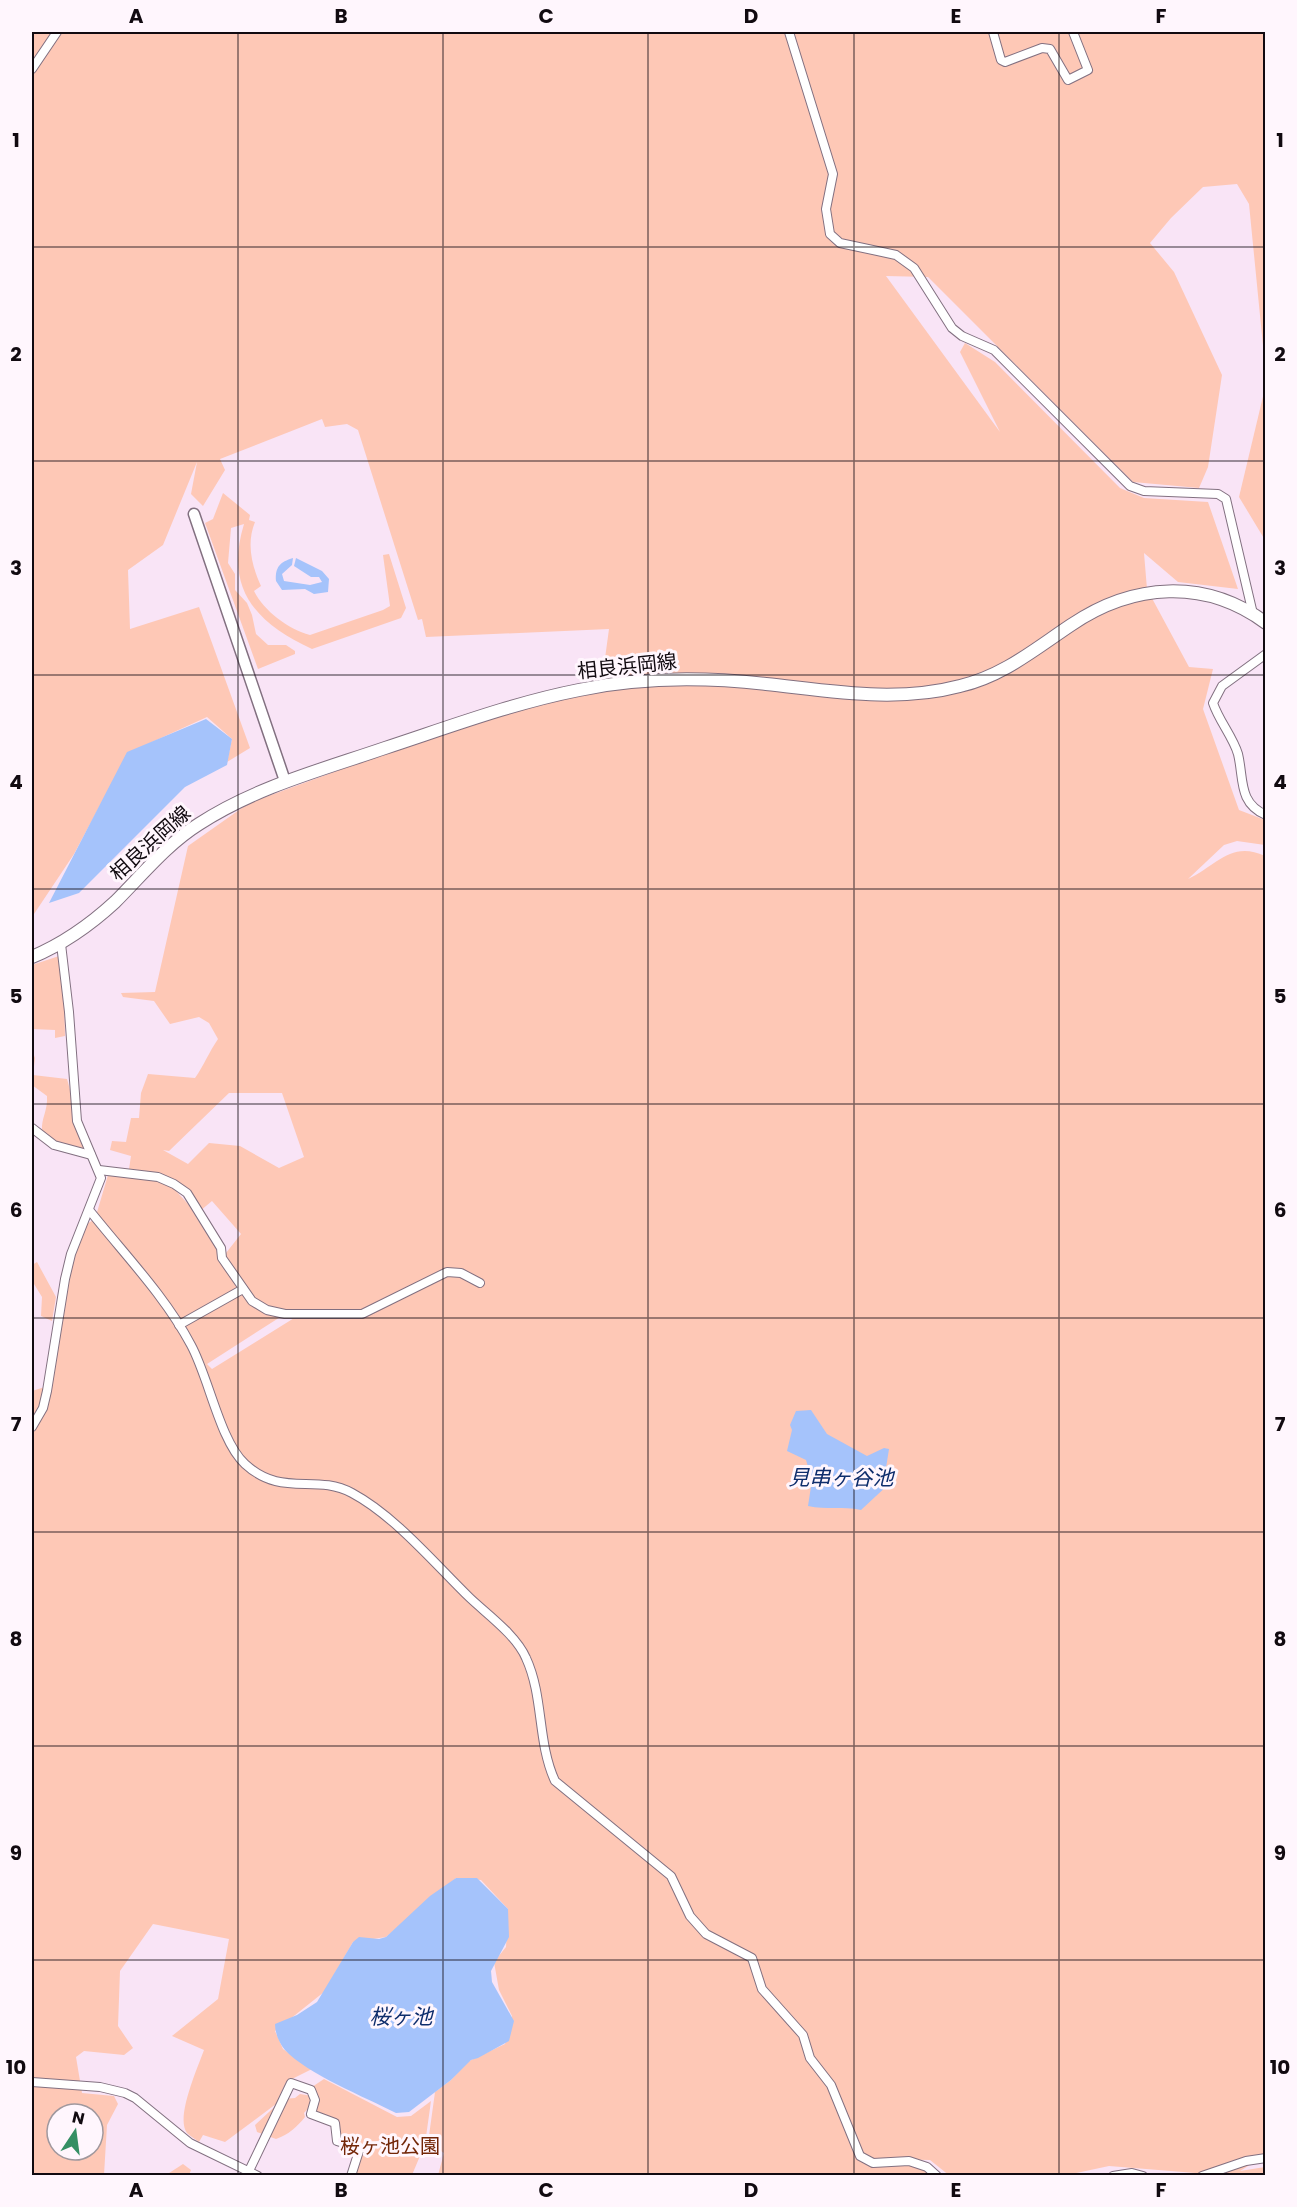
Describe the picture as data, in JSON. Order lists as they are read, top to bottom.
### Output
{
  "streets": {
    "main road": ["相良浜岡線"]
  },
  "water": ["見串ヶ谷池", "桜ヶ池"],
  "parks": ["桜ヶ池公園"],
  "north": "top",
  "grid": {
    "columns": [
      "A",
      "B",
      "C",
      "D",
      "E",
      "F"
    ],
    "rows": [
      "1",
      "2",
      "3",
      "4",
      "5",
      "6",
      "7",
      "8",
      "9",
      "10"
    ]
  }
}
